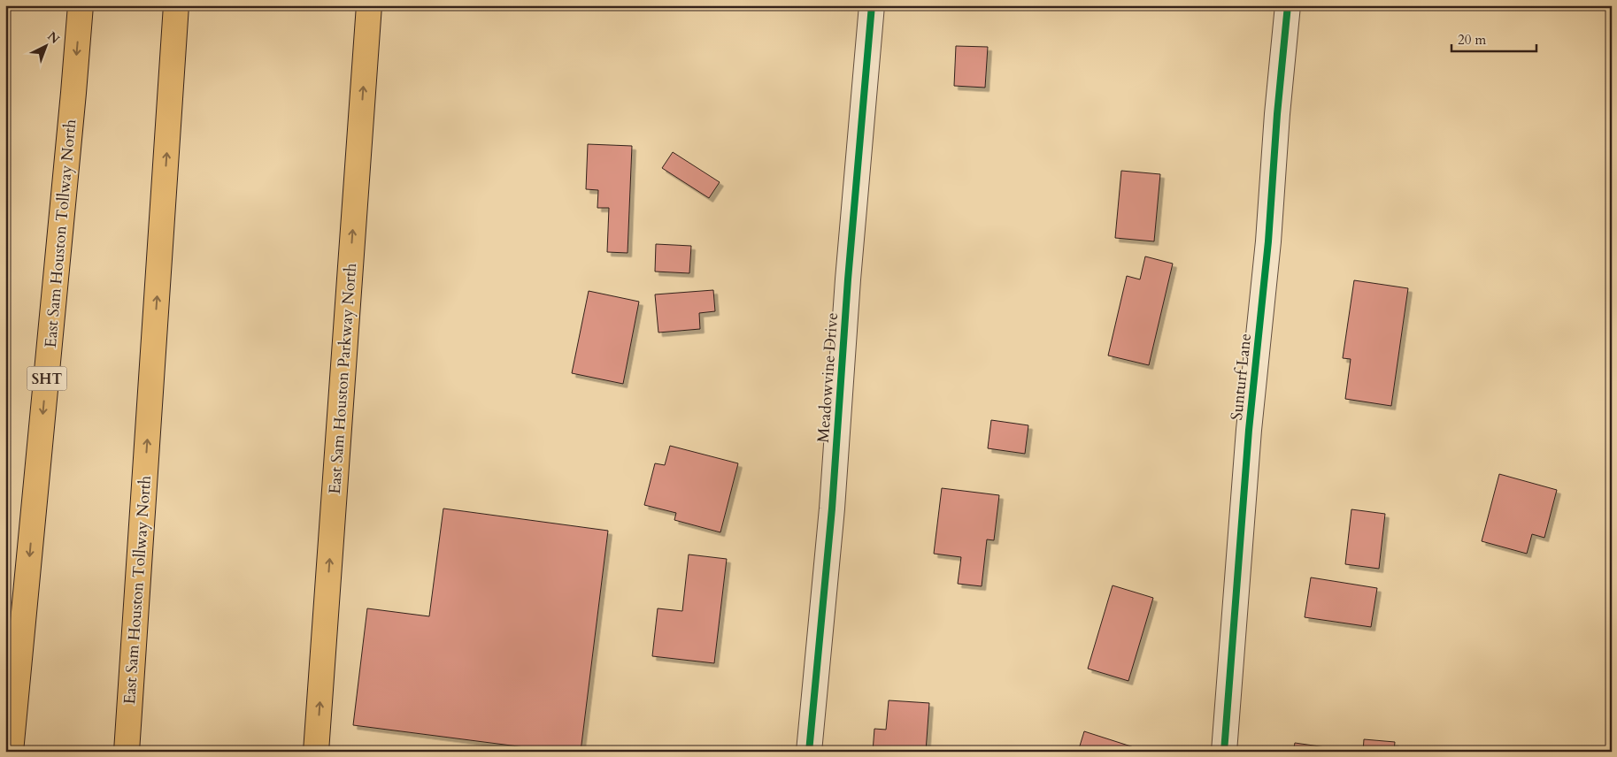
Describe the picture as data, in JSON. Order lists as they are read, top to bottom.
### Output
{
  "streets": {
    "main road": ["East Sam Houston Tollway North", "SHT", "East Sam Houston Parkway North"],
    "street": ["Sunturf Lane", "Meadowvine Drive"]
  },
  "one_way": ["East Sam Houston Parkway North"],
  "scale_bar": "20 m",
  "north": "top right"
}
